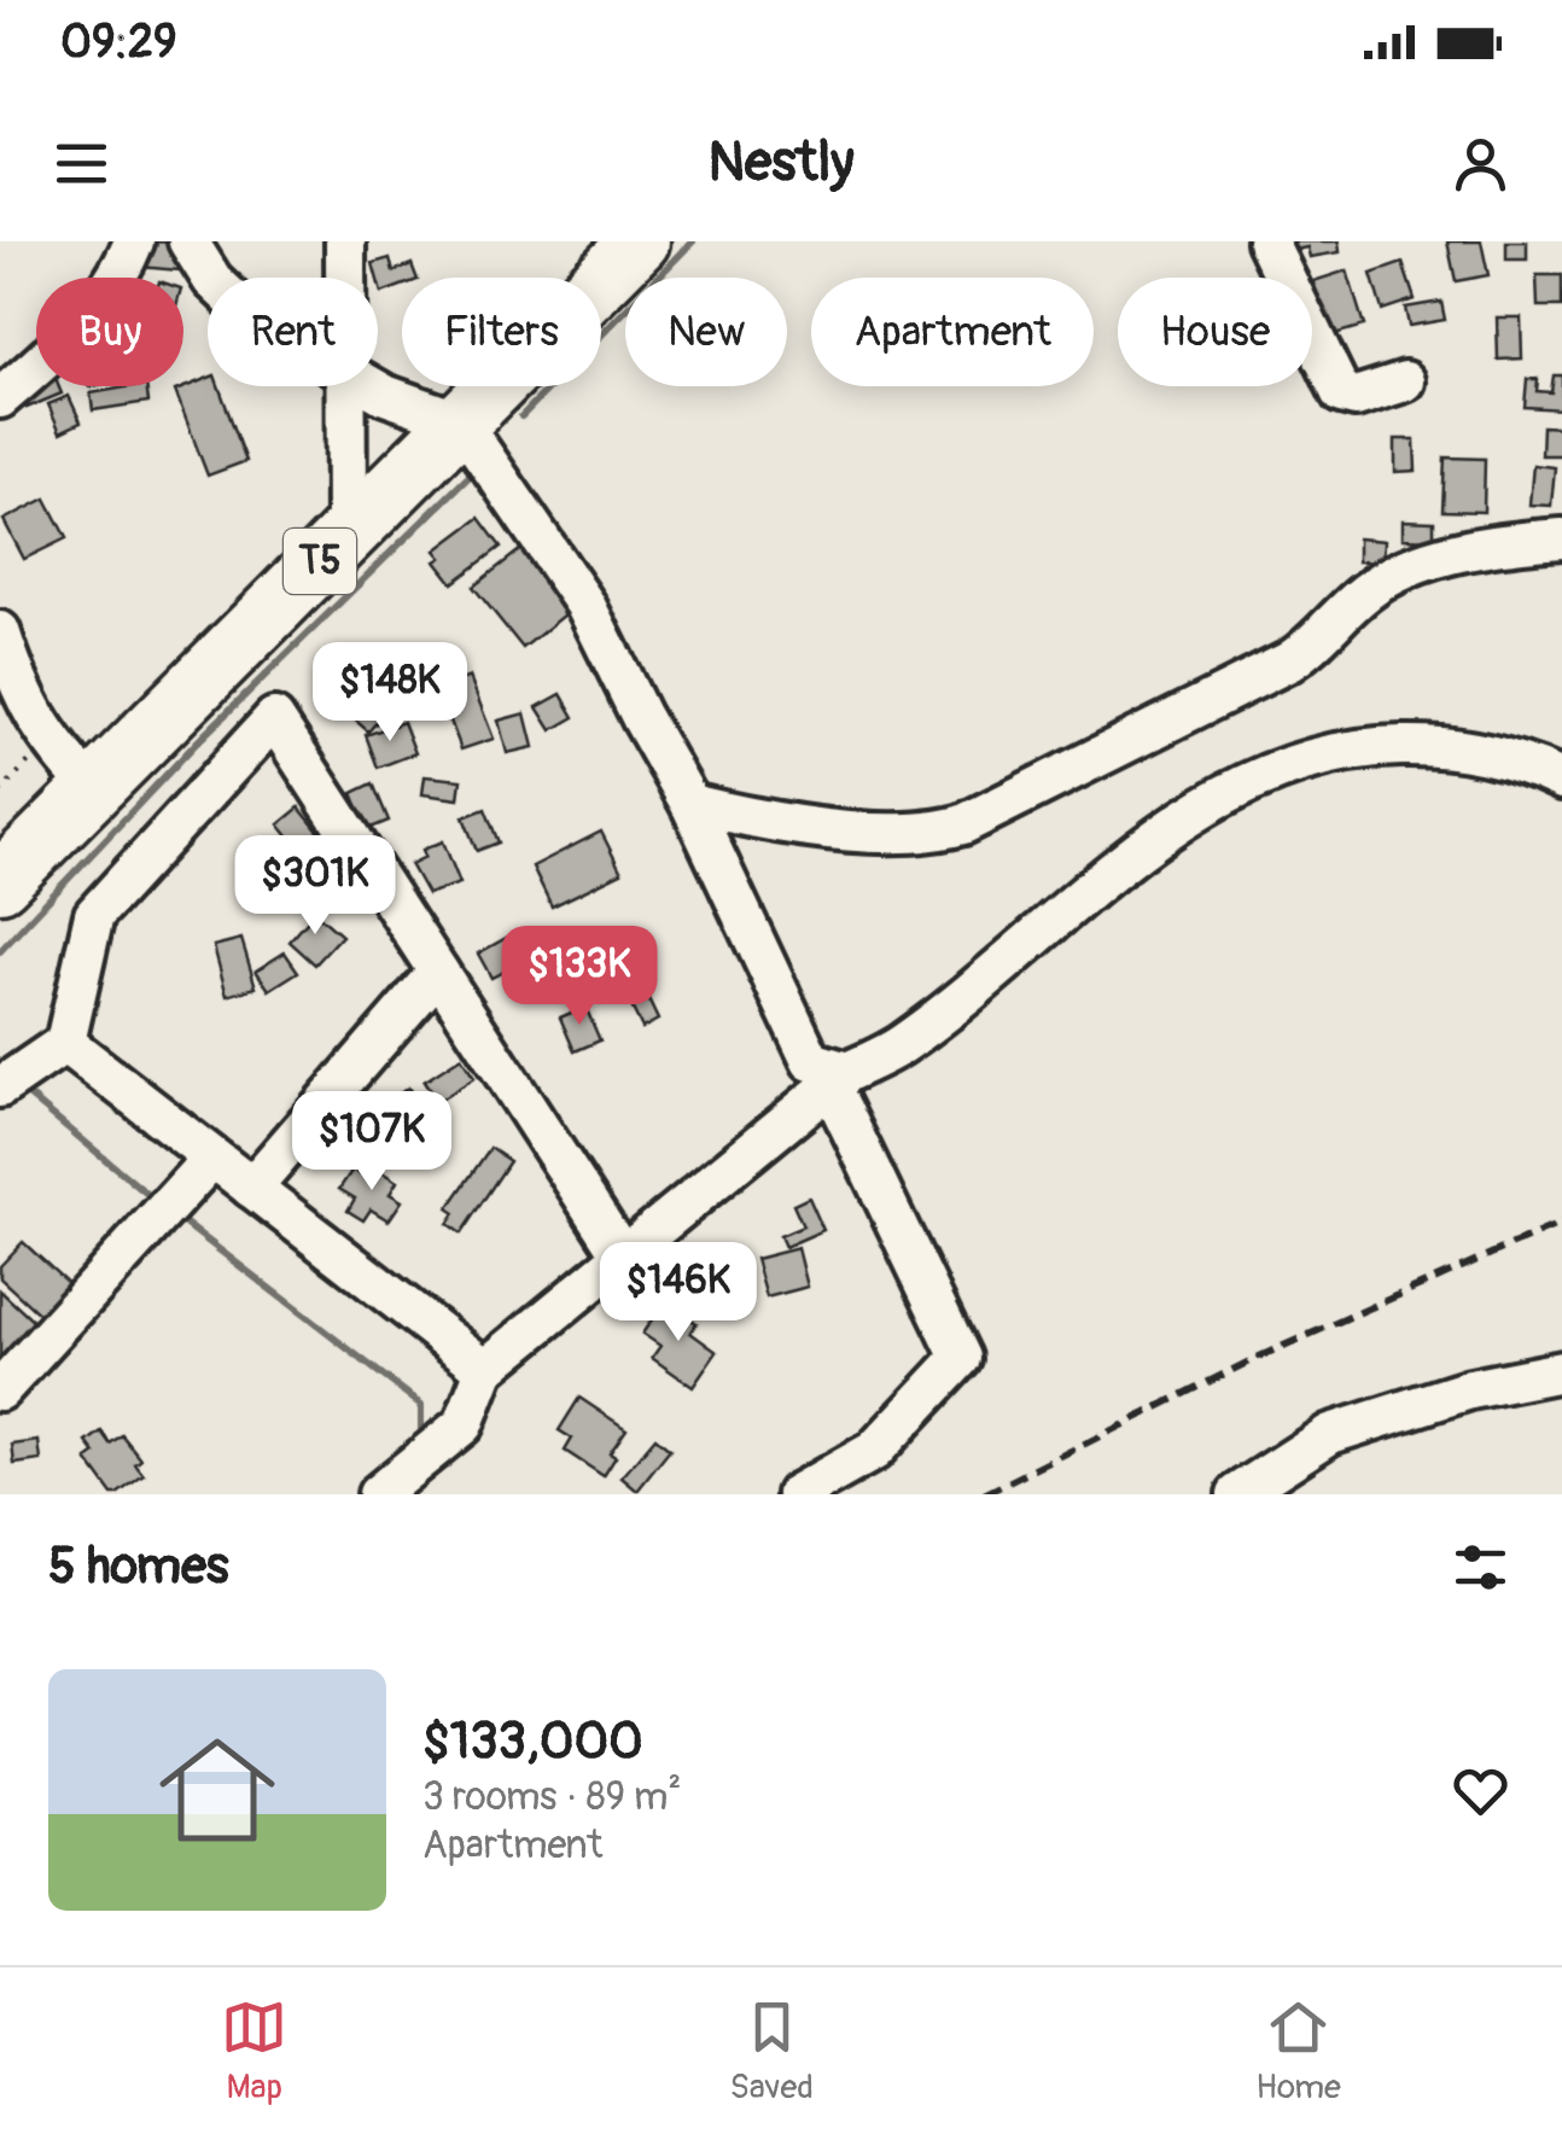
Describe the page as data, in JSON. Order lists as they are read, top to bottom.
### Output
{
  "streets": {
    "highway": ["T5"]
  },
  "page": {
    "status": "09:29",
    "header": "Nestly",
    "chip": [
      "Buy",
      "Rent",
      "Filters",
      "New",
      "Apartment",
      "House"
    ],
    "price": [
      "$148K",
      "$301K",
      "$133K",
      "$107K",
      "$146K"
    ],
    "heading": "5 homes",
    "list": [
      {
        "name": "$133,000",
        "note": "3 rooms · 89 m² · Apartment"
      }
    ],
    "tabs": ["Map", "Saved", "Home"]
  }
}
